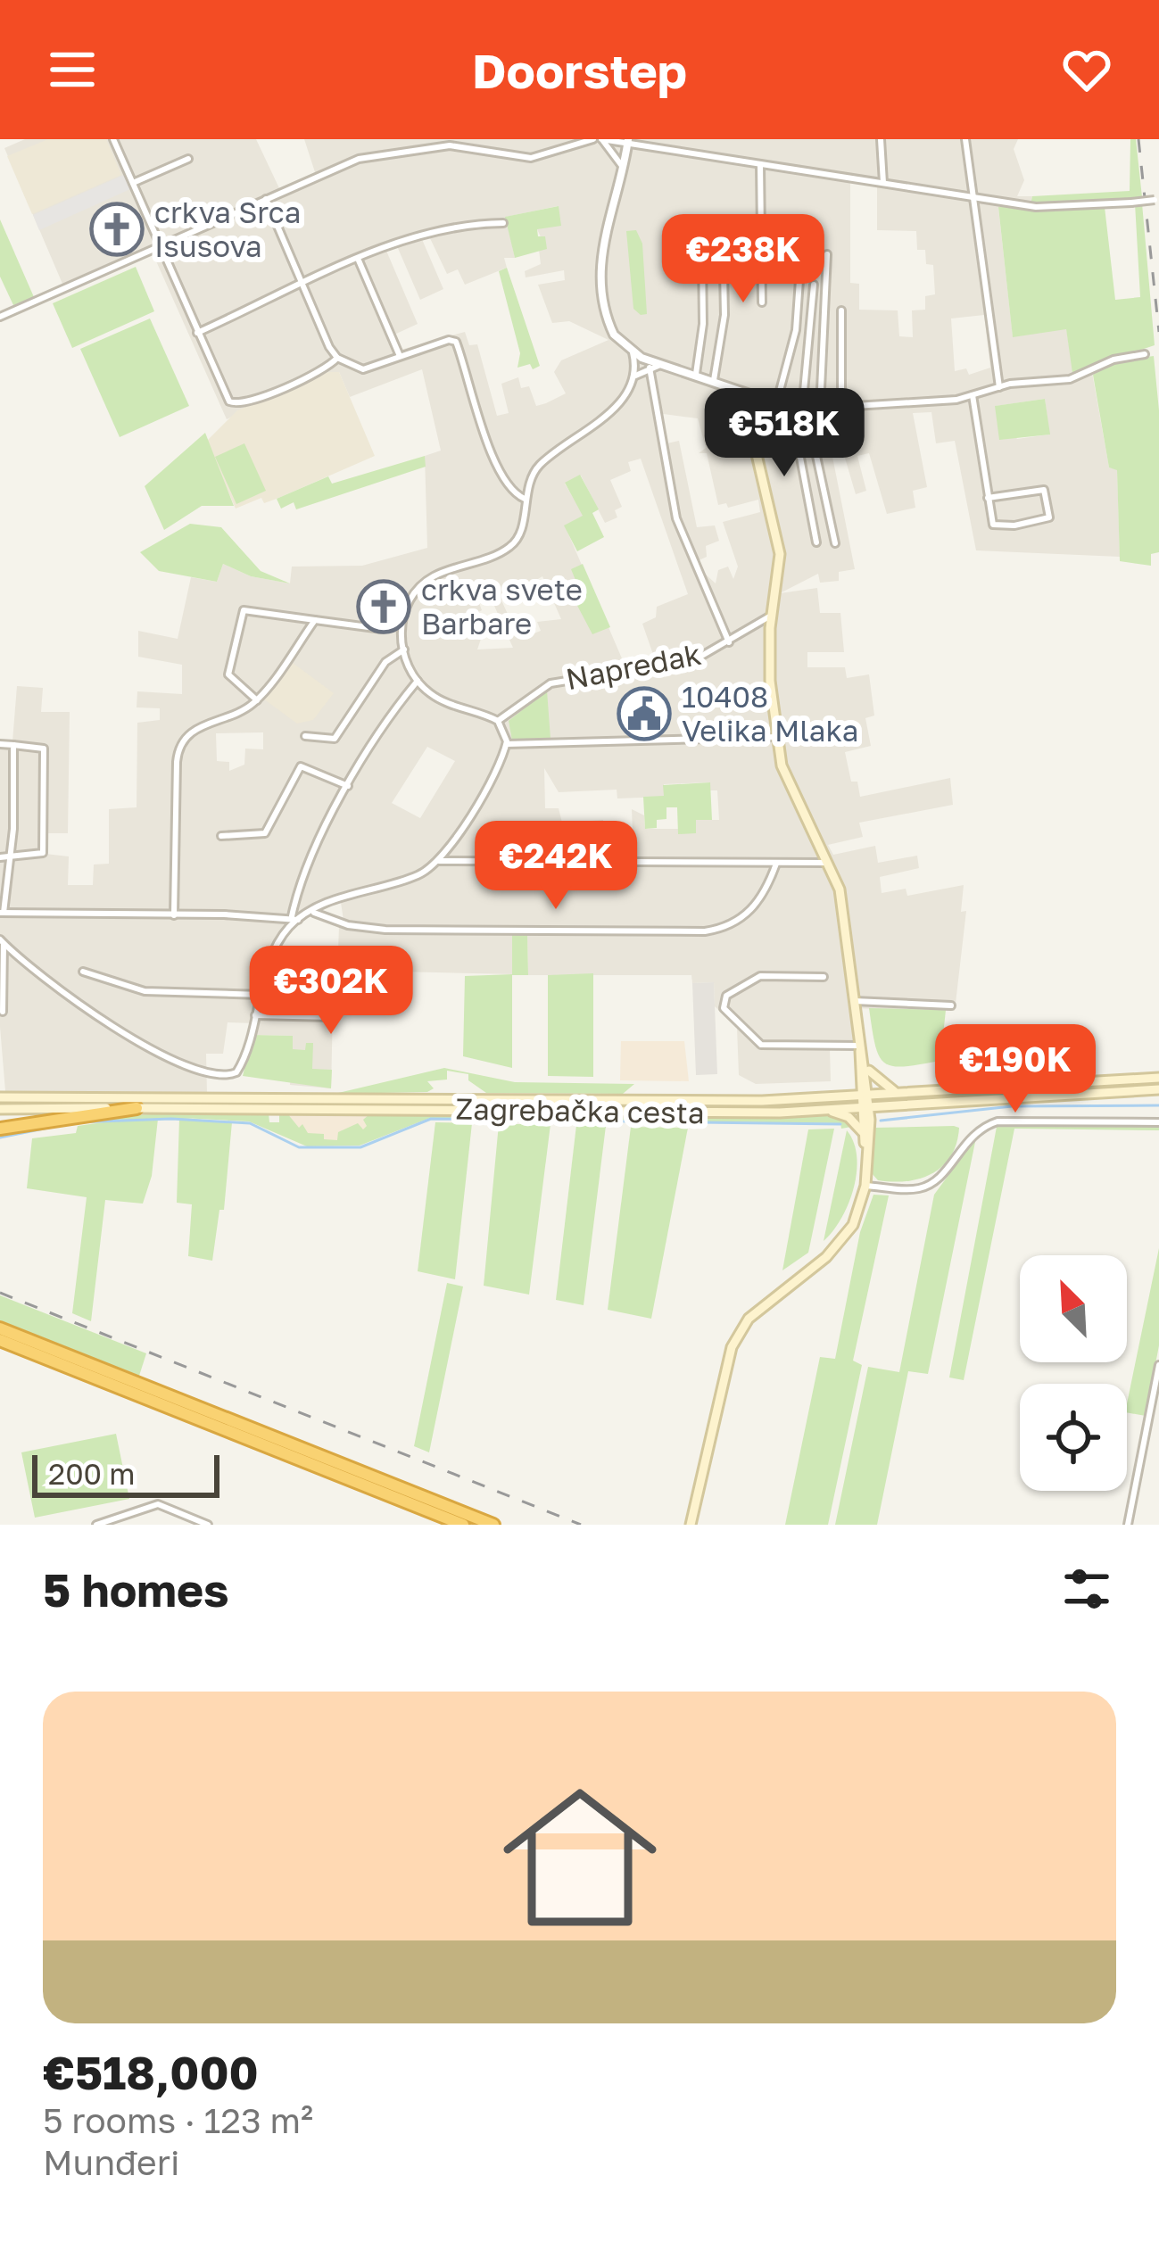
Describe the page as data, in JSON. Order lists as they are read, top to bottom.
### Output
{
  "streets": {
    "main road": ["Zagrebačka cesta"],
    "street": ["Napredak"]
  },
  "places": {
    "church": ["crkva Srca Isusova", "crkva svete Barbare"],
    "public building": ["10408 Velika Mlaka"]
  },
  "scale_bar": "200 m",
  "north": "top left",
  "page": {
    "header": "Doorstep",
    "price": [
      "€238K",
      "€518K",
      "€242K",
      "€302K",
      "€190K"
    ],
    "scale": "200 m",
    "heading": "5 homes",
    "list": [
      {
        "name": "€518,000",
        "note": "5 rooms · 123 m² · Munđeri"
      }
    ]
  }
}
